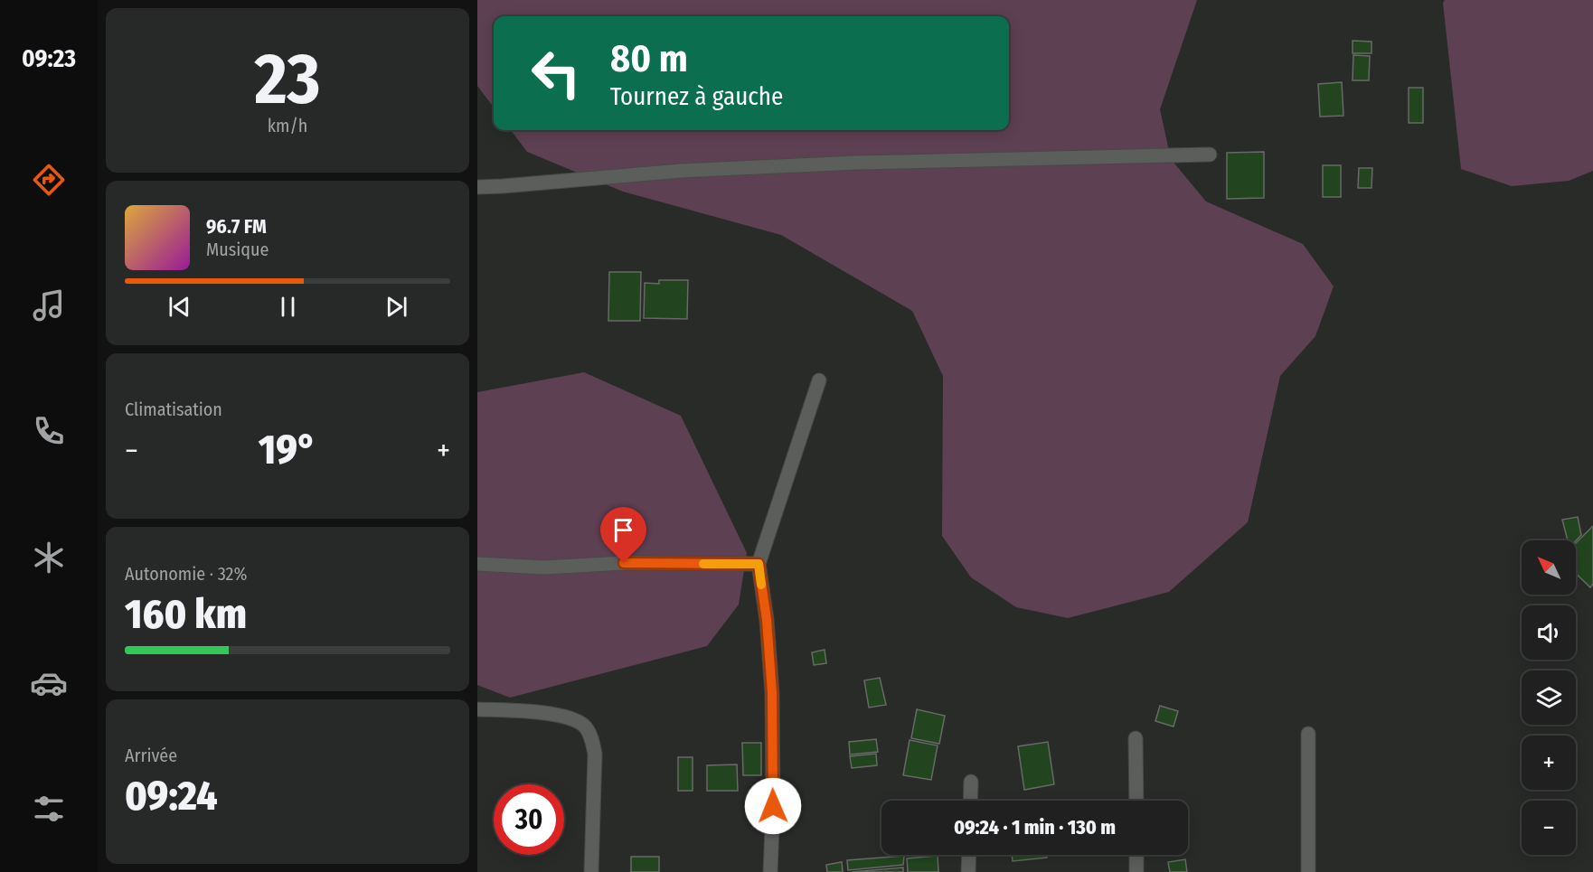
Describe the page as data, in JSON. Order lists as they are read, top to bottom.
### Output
{
  "north": "top left",
  "page": {
    "tabs": "09:23",
    "tile": [
      ["23", "km/h"],
      "Climatisation",
      ["Autonomie · 32%", "160 km"],
      ["Arrivée", "09:24"]
    ],
    "turn": ["80 m", "Tournez à gauche"],
    "song": ["96.7 FM", "Musique"],
    "heat": ["−", "19°", "+"],
    "map_buttons": ["+", "−"],
    "limit": "30",
    "trip": "09:24 · 1 min · 130 m"
  }
}
